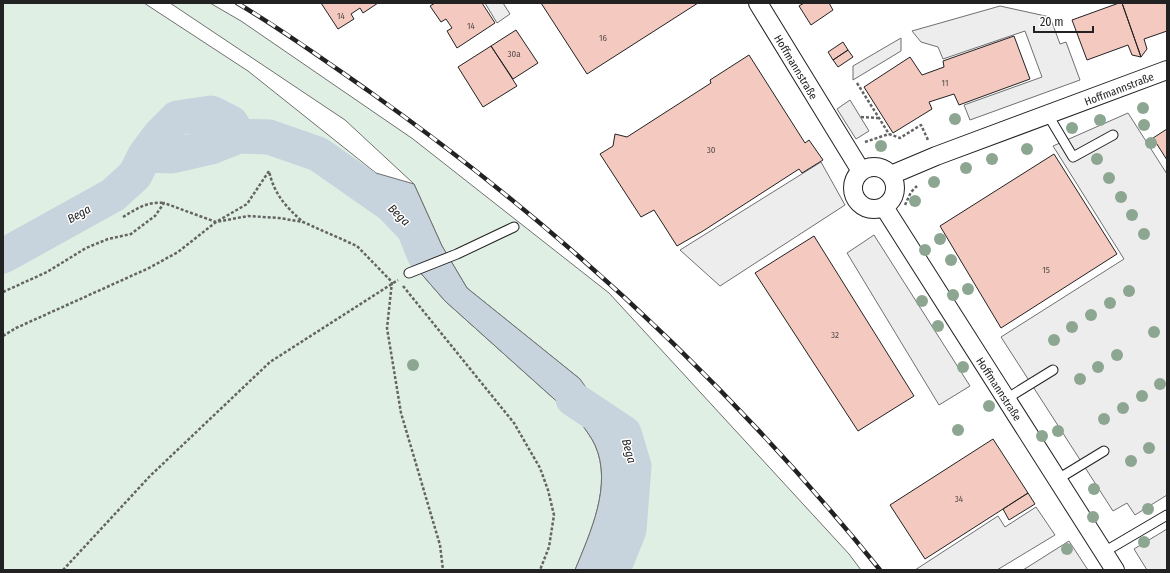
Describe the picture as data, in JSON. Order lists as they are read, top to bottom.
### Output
{
  "streets": {
    "street": ["Hoffmannstraße"]
  },
  "water": ["Bega"],
  "house_numbers": [
    "14",
    "14",
    "16",
    "30a",
    "11",
    "30",
    "15",
    "32",
    "34"
  ],
  "scale_bar": "20 m"
}
